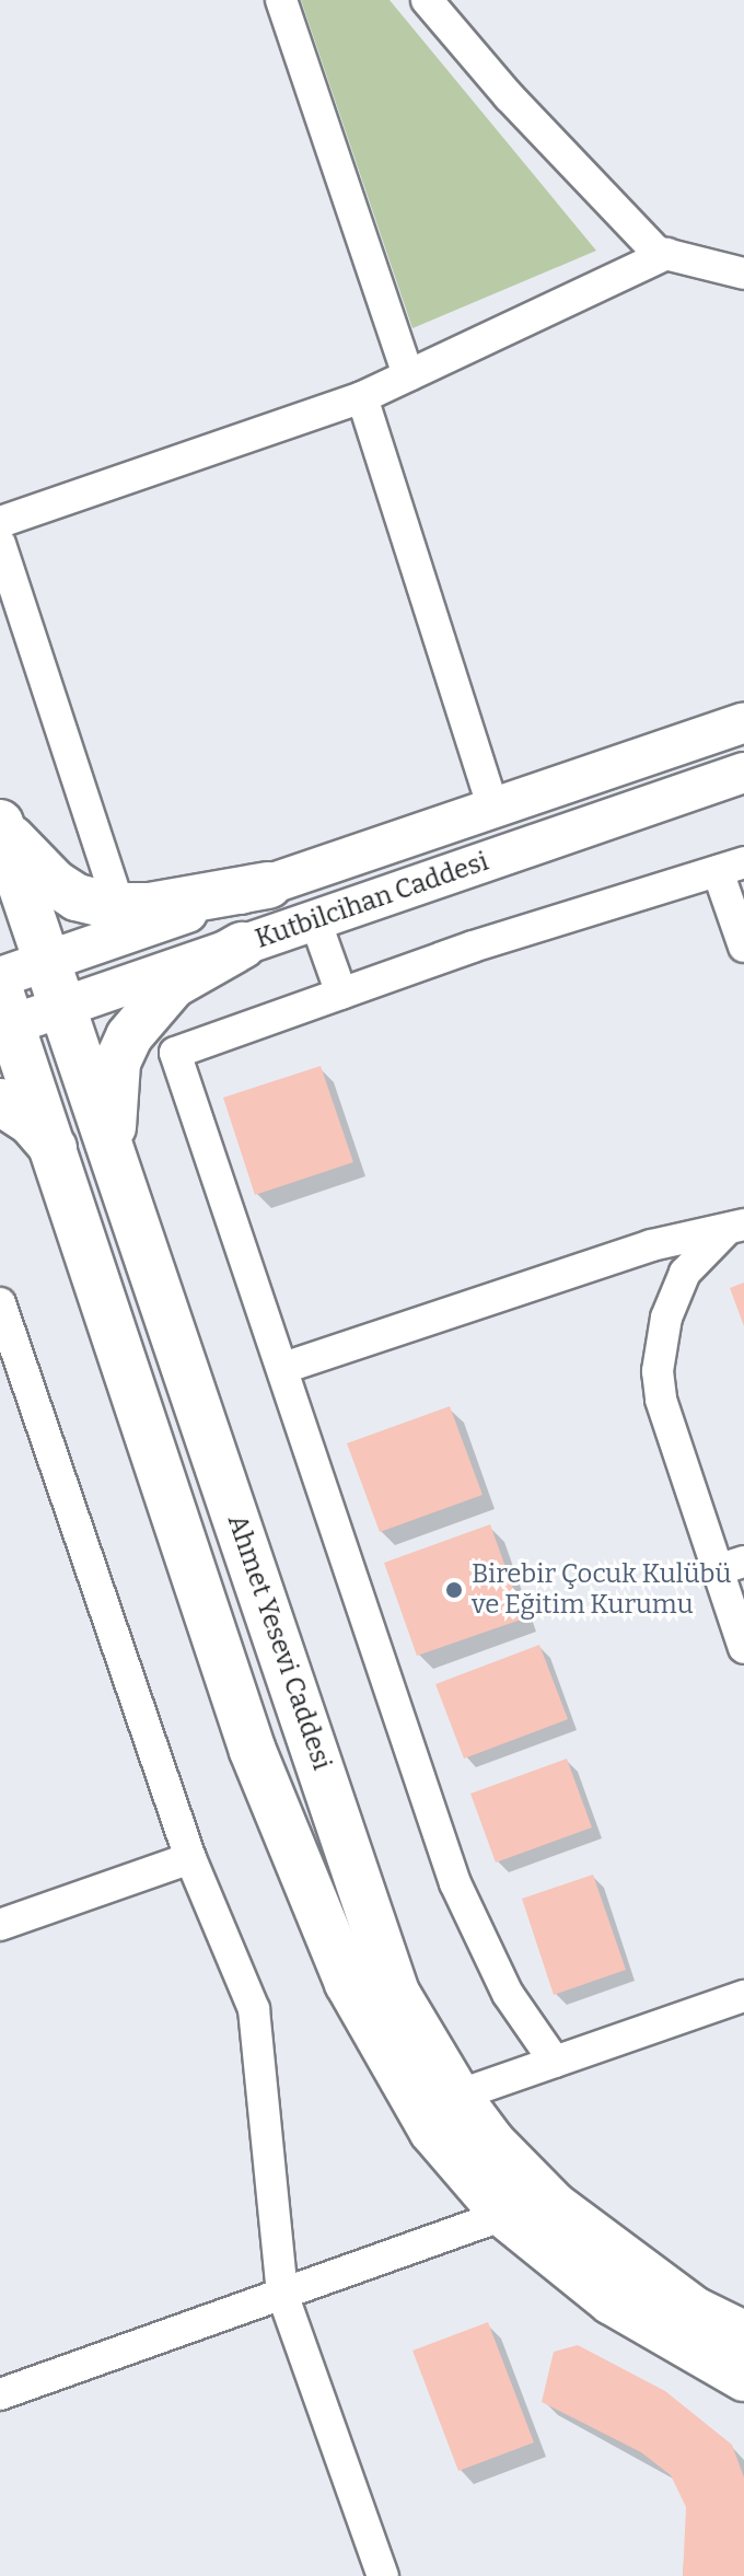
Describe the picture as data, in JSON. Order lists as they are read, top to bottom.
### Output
{
  "streets": {
    "main road": ["Ahmet Yesevi Caddesi"],
    "street": ["Kutbilcihan Caddesi"]
  },
  "crossings": [
    ["Kutbilcihan Caddesi", "Ahmet Yesevi Caddesi"]
  ],
  "places": ["Birebir Çocuk Kulübü ve Eğitim Kurumu"]
}
